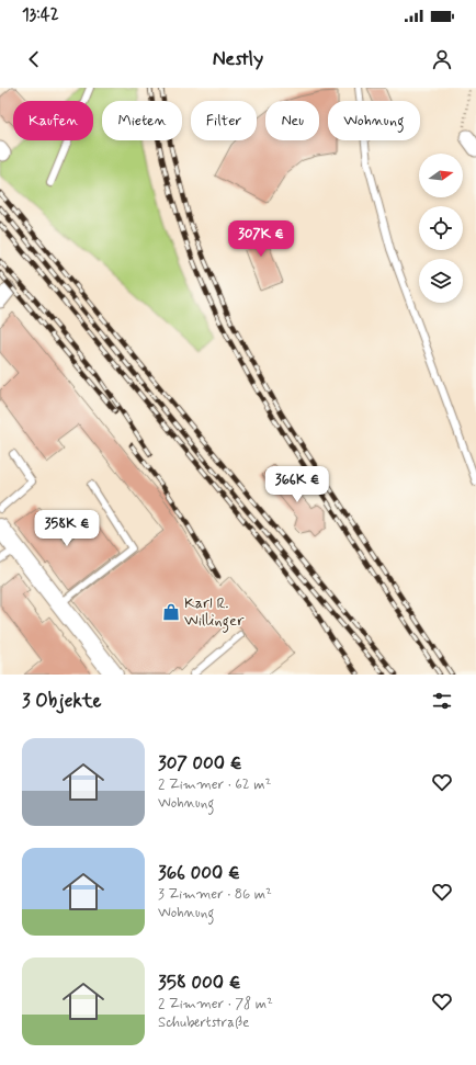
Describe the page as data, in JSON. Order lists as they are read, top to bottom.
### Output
{
  "places": {
    "shop": ["Karl R. Willinger"]
  },
  "north": "right",
  "page": {
    "status": "13:42",
    "header": "Nestly",
    "chip": [
      "Kaufen",
      "Mieten",
      "Filter",
      "Neu",
      "Wohnung"
    ],
    "price": ["307K €", "366K €", "358K €"],
    "heading": "3 Objekte",
    "list": [
      {
        "name": "307 000 €",
        "note": "2 Zimmer · 62 m² · Wohnung"
      },
      {
        "name": "366 000 €",
        "note": "3 Zimmer · 86 m² · Wohnung"
      },
      {
        "name": "358 000 €",
        "note": "2 Zimmer · 78 m² · Schubertstraße"
      }
    ]
  }
}
